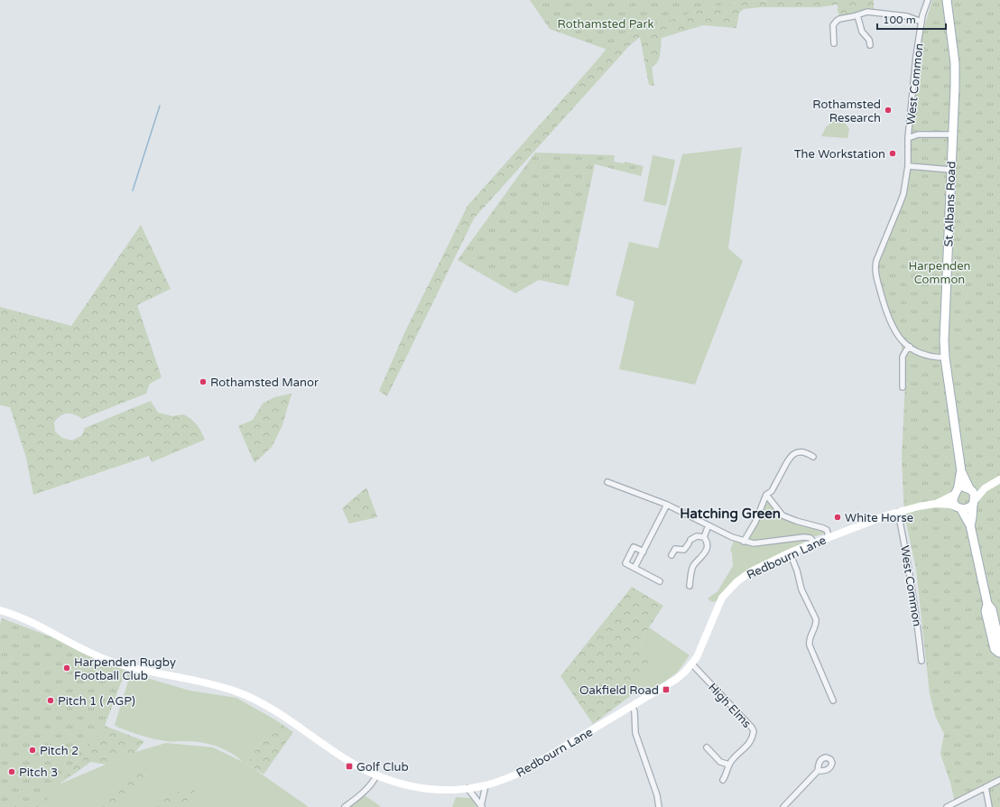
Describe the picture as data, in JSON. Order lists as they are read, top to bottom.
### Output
{
  "streets": {
    "main road": ["St Albans Road", "Redbourn Lane"],
    "street": ["West Common", "High Elms"]
  },
  "crossings": [
    ["West Common", "St Albans Road"],
    ["West Common", "Redbourn Lane"],
    ["St Albans Road", "Redbourn Lane"],
    ["Redbourn Lane", "High Elms"]
  ],
  "districts": ["Hatching Green"],
  "parks": ["Rothamsted Park", "Harpenden Common"],
  "places": {
    "other": [
      "Rothamsted Research",
      "The Workstation",
      "Rothamsted Manor",
      "White Horse",
      "Harpenden Rugby Football Club",
      "Pitch 1 ( AGP)",
      "Pitch 2",
      "Pitch 3"
    ],
    "transit": ["Oakfield Road", "Golf Club"]
  },
  "scale_bar": "100 m"
}
